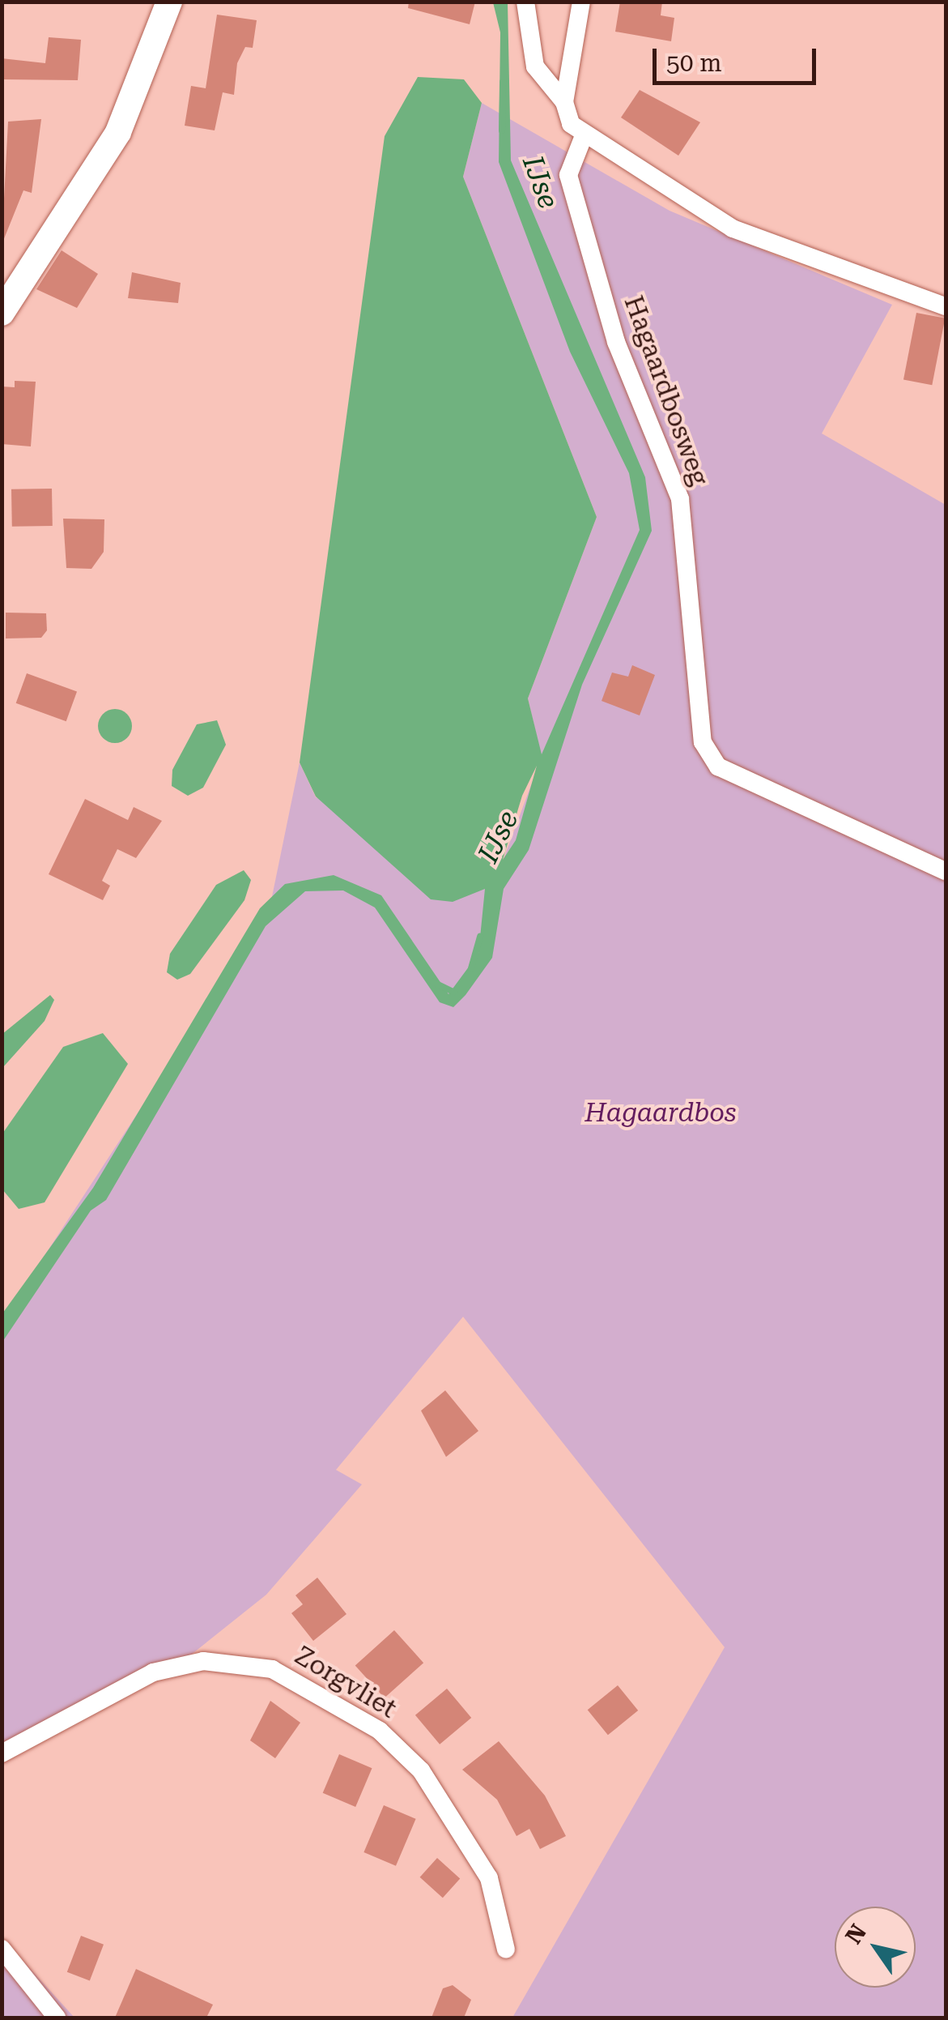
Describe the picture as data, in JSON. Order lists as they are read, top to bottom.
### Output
{
  "streets": {
    "street": ["Hagaardbosweg", "Zorgvliet"]
  },
  "water": ["IJse"],
  "parks": ["Hagaardbos"],
  "scale_bar": "50 m",
  "north": "top left"
}
